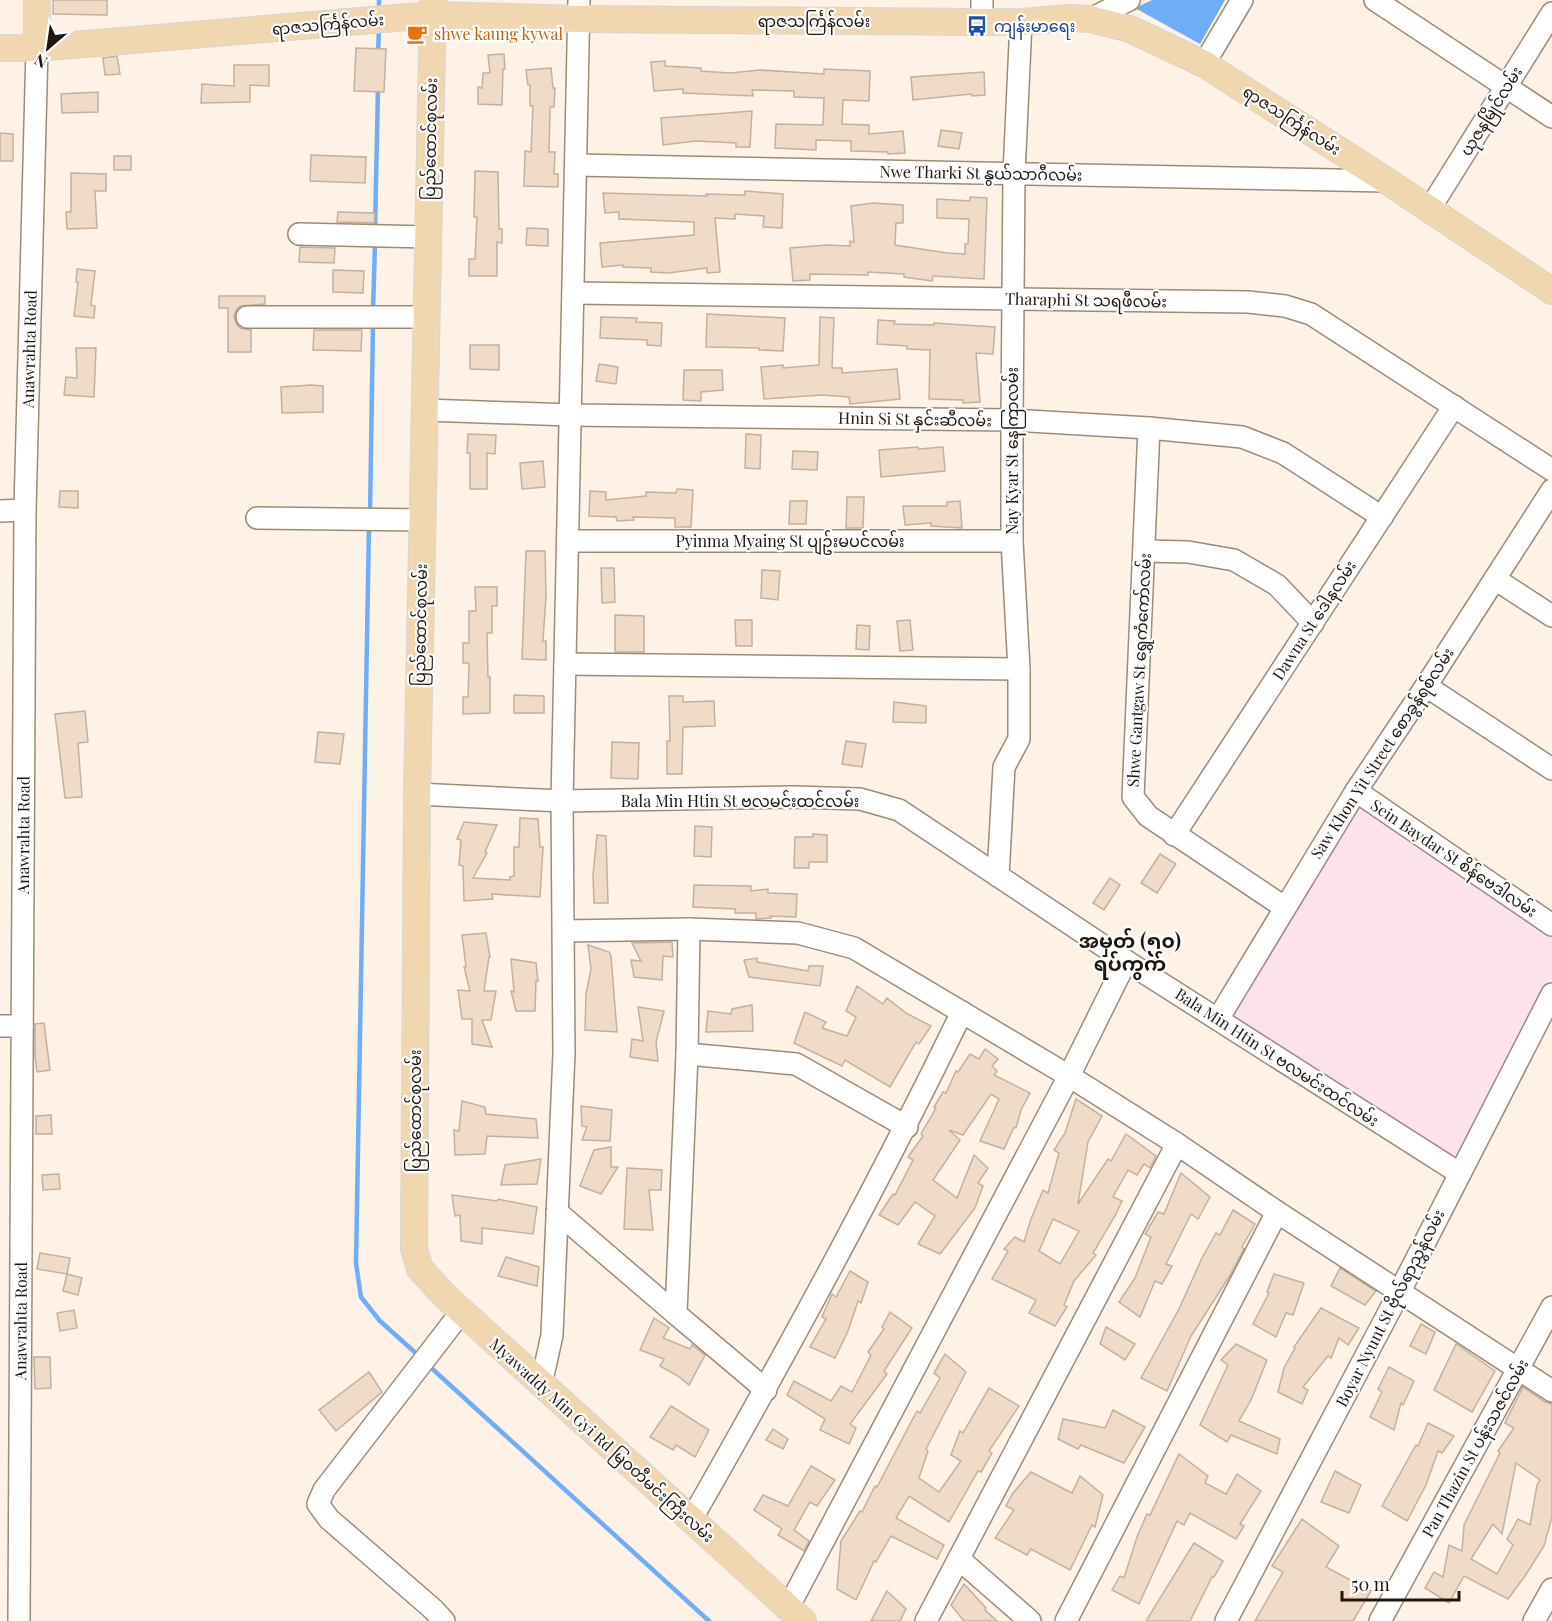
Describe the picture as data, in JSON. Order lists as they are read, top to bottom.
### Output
{
  "streets": {
    "main road": ["ရာဇသင်္ကြန်လမ်း", "ပြည်ထောင်စုလမ်း", "Myawaddy Min Gyi Rd မြဝတီမင်းကြီးလမ်း"],
    "street": [
      "ယုဇနမြိုင်လမ်း",
      "Nwe Tharki St နွယ်သာဂီလမ်း",
      "Tharaphi St သရဖီလမ်း",
      "Anawrahta Road",
      "Hnin Si St နှင်းဆီလမ်း",
      "Nay Kyar St နေကြာလမ်း",
      "Pyinma Myaing St ပျဥ်းမပင်လမ်း",
      "Dawna St ဒေါနလမ်း",
      "Shwe Gantgaw St ရွှေကံကော်လမ်း",
      "Saw Khon Yit Street စောခွန်ရစ်လမ်း",
      "Bala Min Htin St ဗလမင်းထင်လမ်း",
      "Sein Baydar St စိန်ဗေဒါလမ်း",
      "Boyar Nyunt St ဗိုလ်ရာညွှန်လမ်း",
      "Pan Thazin St ပန်းသဇင်လမ်း"
    ]
  },
  "crossings": [
    ["ရာဇသင်္ကြန်လမ်း", "ယုဇနမြိုင်လမ်း"],
    ["ရာဇသင်္ကြန်လမ်း", "ပြည်ထောင်စုလမ်း"],
    ["ရာဇသင်္ကြန်လမ်း", "Nwe Tharki St နွယ်သာဂီလမ်း"],
    ["ရာဇသင်္ကြန်လမ်း", "Anawrahta Road"],
    ["ရာဇသင်္ကြန်လမ်း", "Nay Kyar St နေကြာလမ်း"],
    ["ပြည်ထောင်စုလမ်း", "Hnin Si St နှင်းဆီလမ်း"],
    ["ပြည်ထောင်စုလမ်း", "Bala Min Htin St ဗလမင်းထင်လမ်း"],
    ["ပြည်ထောင်စုလမ်း", "Myawaddy Min Gyi Rd မြဝတီမင်းကြီးလမ်း"],
    ["Nwe Tharki St နွယ်သာဂီလမ်း", "Nay Kyar St နေကြာလမ်း"],
    ["Tharaphi St သရဖီလမ်း", "Nay Kyar St နေကြာလမ်း"],
    ["Tharaphi St သရဖီလမ်း", "Dawna St ဒေါနလမ်း"],
    ["Hnin Si St နှင်းဆီလမ်း", "Nay Kyar St နေကြာလမ်း"],
    ["Hnin Si St နှင်းဆီလမ်း", "Dawna St ဒေါနလမ်း"],
    ["Hnin Si St နှင်းဆီလမ်း", "Shwe Gantgaw St ရွှေကံကော်လမ်း"],
    ["Nay Kyar St နေကြာလမ်း", "Pyinma Myaing St ပျဥ်းမပင်လမ်း"],
    ["Nay Kyar St နေကြာလမ်း", "Bala Min Htin St ဗလမင်းထင်လမ်း"],
    ["Dawna St ဒေါနလမ်း", "Shwe Gantgaw St ရွှေကံကော်လမ်း"],
    ["Shwe Gantgaw St ရွှေကံကော်လမ်း", "Saw Khon Yit Street စောခွန်ရစ်လမ်း"],
    ["Saw Khon Yit Street စောခွန်ရစ်လမ်း", "Bala Min Htin St ဗလမင်းထင်လမ်း"],
    ["Saw Khon Yit Street စောခွန်ရစ်လမ်း", "Sein Baydar St စိန်ဗေဒါလမ်း"],
    ["Bala Min Htin St ဗလမင်းထင်လမ်း", "Boyar Nyunt St ဗိုလ်ရာညွှန်လမ်း"]
  ],
  "districts": ["အမှတ် (၅၀) ရပ်ကွက်"],
  "places": {
    "bus stop": ["ကျန်းမာရေး"],
    "cafe": ["shwe kaung kywal"]
  },
  "scale_bar": "50 m",
  "north": "bottom left"
}
